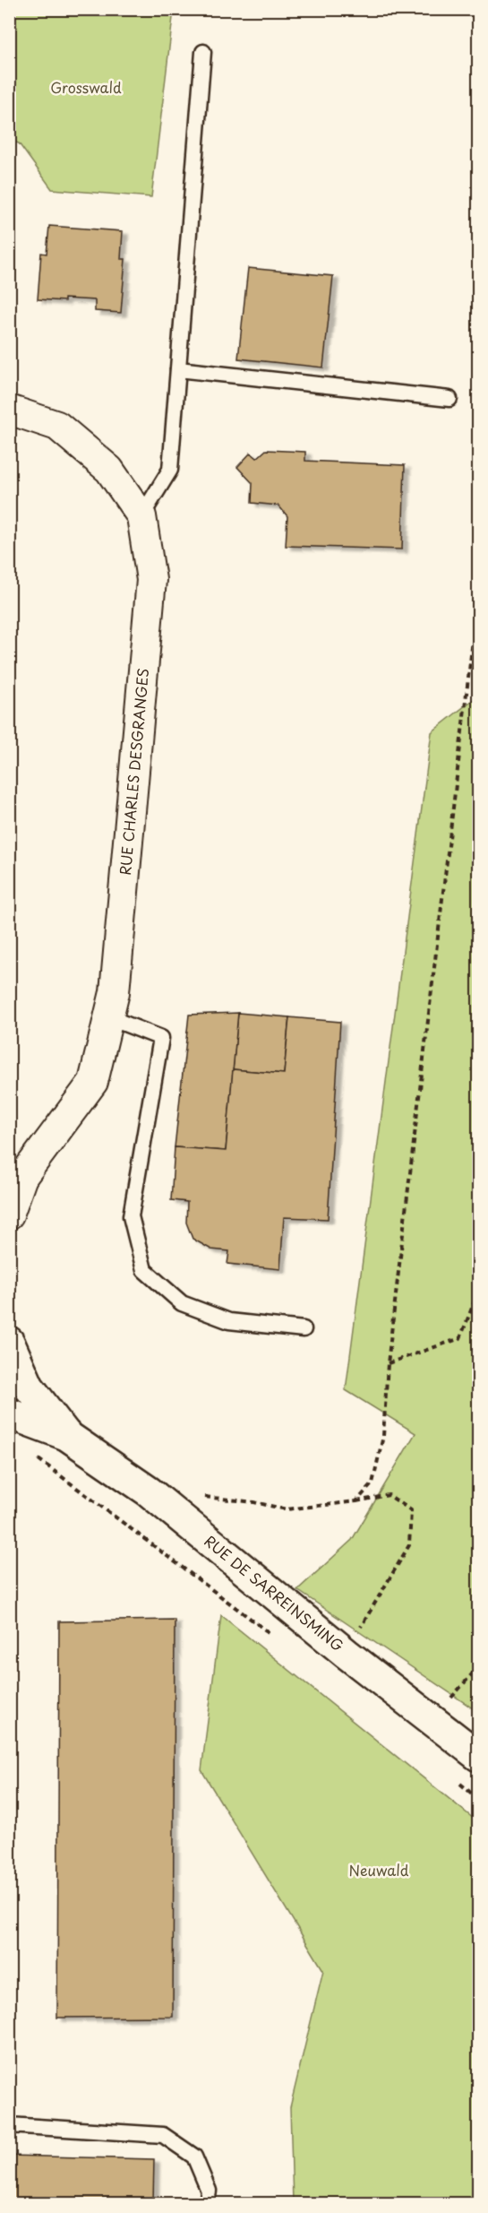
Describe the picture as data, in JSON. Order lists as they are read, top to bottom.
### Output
{
  "streets": {
    "street": ["RUE CHARLES DESGRANGES", "RUE DE SARREINSMING"]
  },
  "parks": ["Grosswald", "Neuwald"]
}
